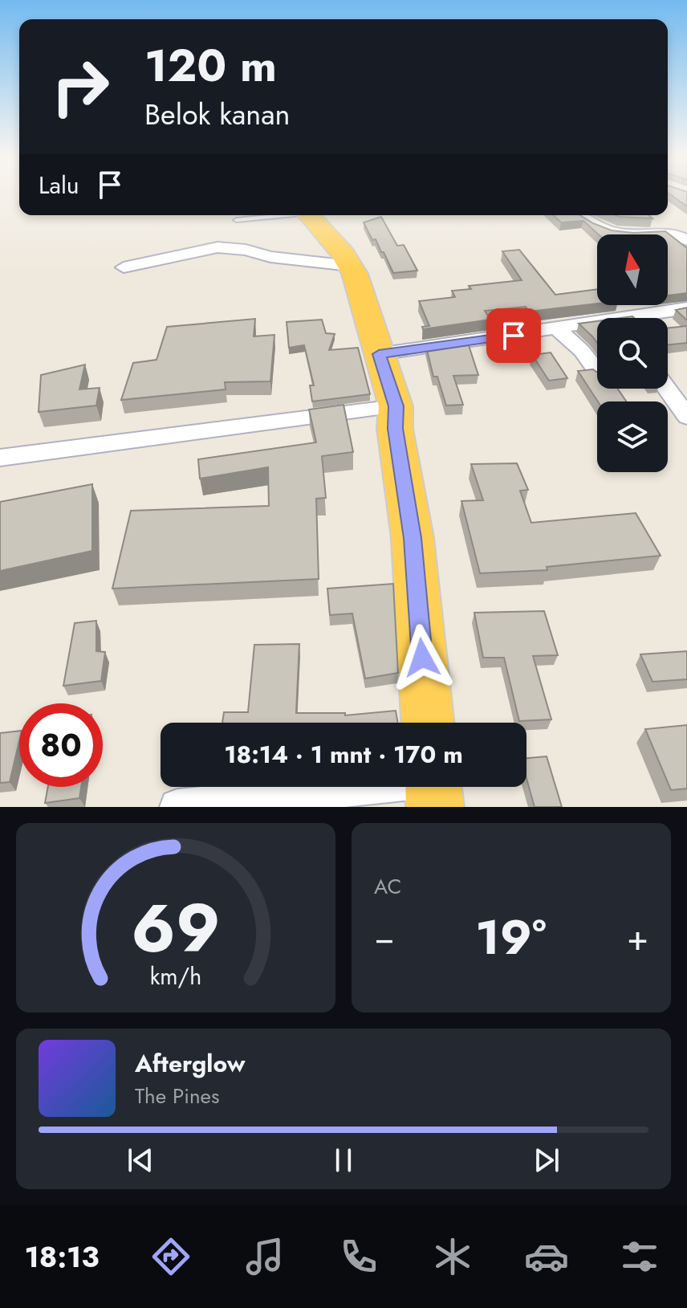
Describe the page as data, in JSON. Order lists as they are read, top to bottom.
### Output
{
  "north": "top",
  "page": {
    "turn": ["120 m", "Belok kanan"],
    "then": "Lalu",
    "limit": "80",
    "trip": "18:14 · 1 mnt · 170 m",
    "tile": "AC",
    "heat": ["−", "19°", "+"],
    "song": ["Afterglow", "The Pines"],
    "tabs": "18:13",
    "gauge": ["69", "km/h"]
  }
}
